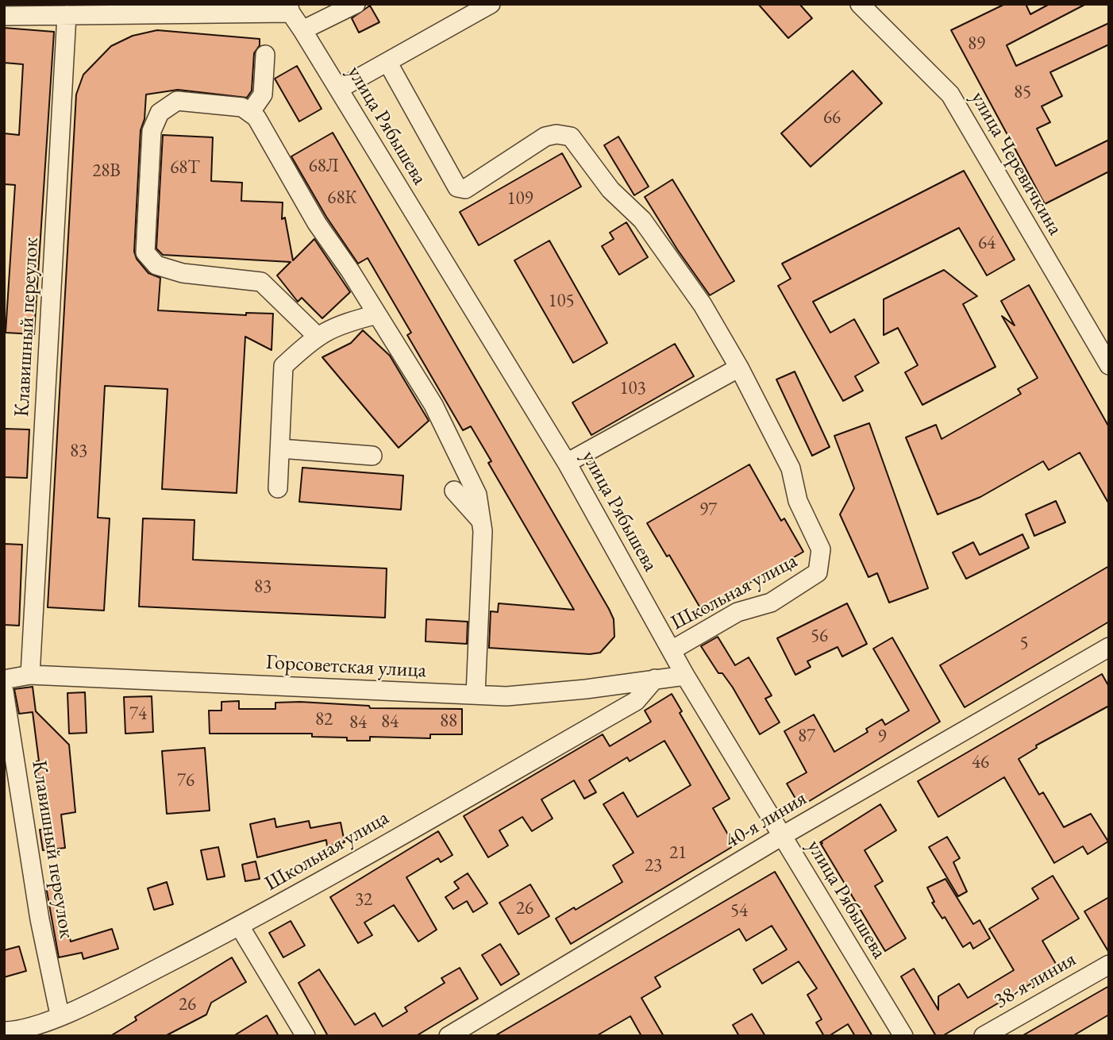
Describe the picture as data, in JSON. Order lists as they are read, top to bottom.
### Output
{
  "streets": {
    "street": [
      "улица Рябышева",
      "улица Черевичкина",
      "Клавишный переулок",
      "Школьная улица",
      "Горсоветская улица",
      "40-я линия",
      "38-я линия"
    ]
  },
  "crossings": [
    ["улица Рябышева", "Школьная улица"],
    ["улица Рябышева", "Горсоветская улица"],
    ["улица Рябышева", "40-я линия"],
    ["Клавишный переулок", "Школьная улица"],
    ["Клавишный переулок", "Горсоветская улица"],
    ["Школьная улица", "Горсоветская улица"]
  ],
  "house_numbers": [
    "89",
    "85",
    "66",
    "68Л",
    "68Т",
    "28В",
    "68К",
    "109",
    "64",
    "105",
    "103",
    "83",
    "97",
    "83",
    "56",
    "5",
    "74",
    "82",
    "88",
    "84",
    "84",
    "87",
    "9",
    "46",
    "76",
    "21",
    "23",
    "32",
    "26",
    "54",
    "26"
  ]
}
